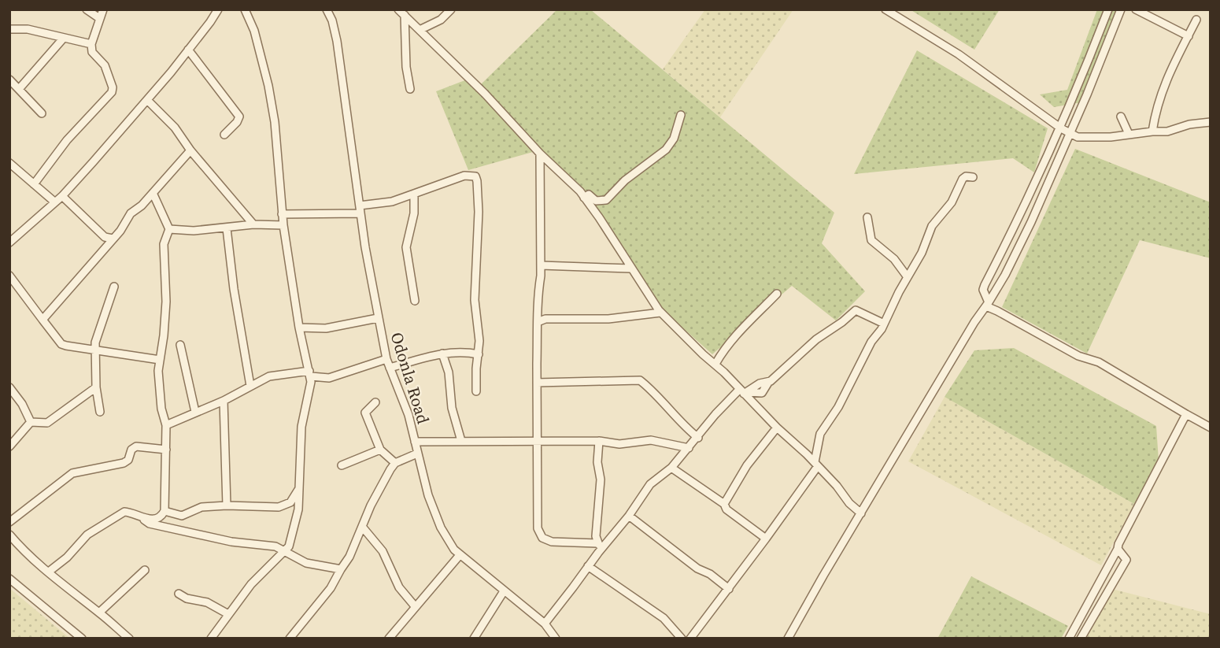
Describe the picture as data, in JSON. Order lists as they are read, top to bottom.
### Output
{
  "streets": {
    "street": ["Odonla Road"]
  }
}
